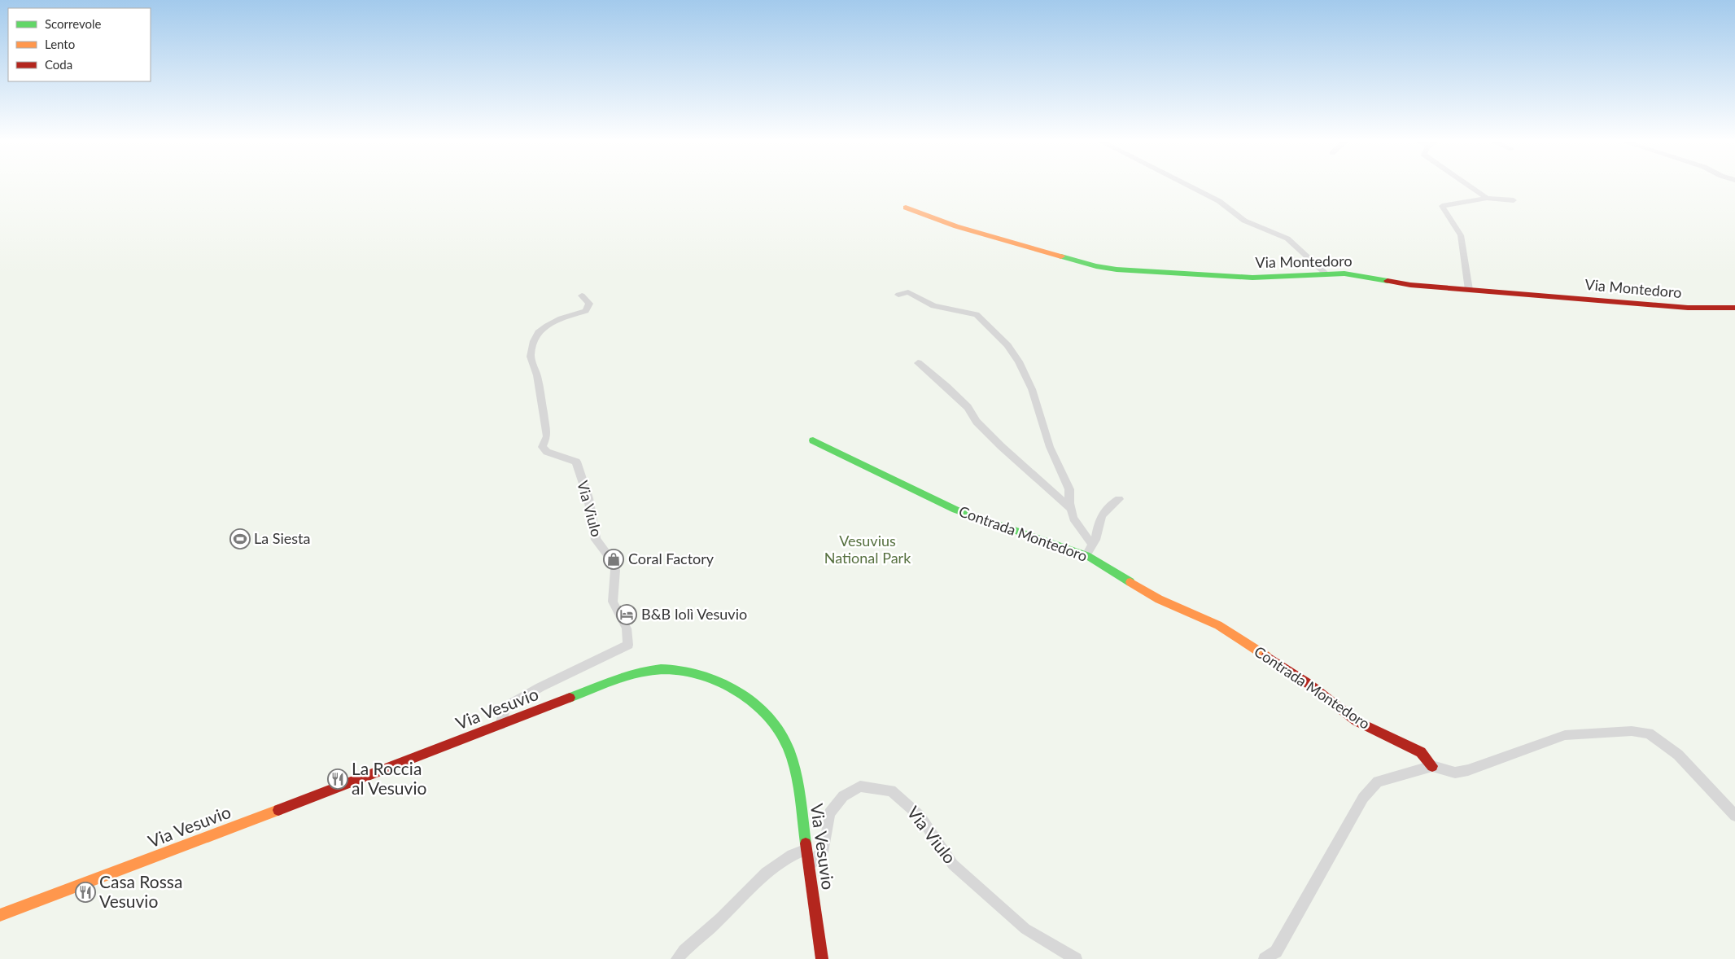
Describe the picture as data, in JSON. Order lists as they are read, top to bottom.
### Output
{
  "streets": {
    "street": [
      "Via Montedoro",
      "Via Viulo",
      "Contrada Montedoro",
      "Via Vesuvio"
    ]
  },
  "crossings": [
    ["Via Viulo", "Via Vesuvio"]
  ],
  "parks": ["Vesuvius National Park"],
  "places": {
    "sports": ["La Siesta"],
    "shop": ["Coral Factory"],
    "hotel": ["B&B Iolì Vesuvio"],
    "restaurant": ["La Roccia al Vesuvio", "Casa Rossa Vesuvio"]
  },
  "legend": ["Scorrevole", "Lento", "Coda"]
}
